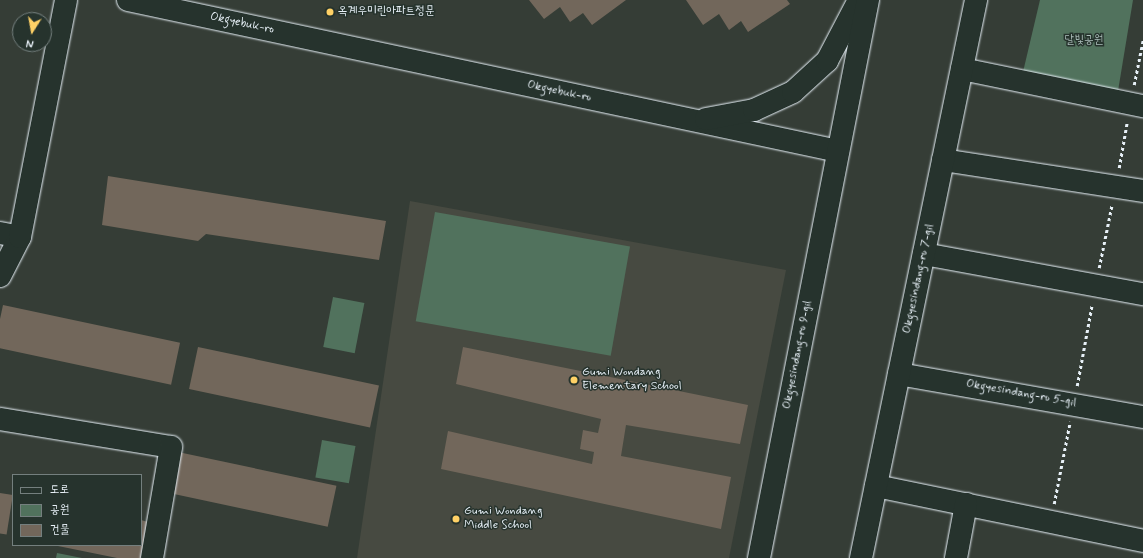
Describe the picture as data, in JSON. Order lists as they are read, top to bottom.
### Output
{
  "streets": {
    "street": [
      "Okgyebuk-ro",
      "Okgyesindang-ro 7-gil",
      "Okgyesindang-ro 9-gil",
      "Okgyesindang-ro 5-gil"
    ]
  },
  "crossings": [
    ["Okgyebuk-ro", "Okgyesindang-ro 9-gil"],
    ["Okgyesindang-ro 7-gil", "Okgyesindang-ro 5-gil"]
  ],
  "parks": ["달빛공원"],
  "places": ["옥계우미린아파트정문", "Gumi Wondang Elementary School", "Gumi Wondang Middle School"],
  "legend": ["도로", "공원", "건물"],
  "north": "bottom"
}
